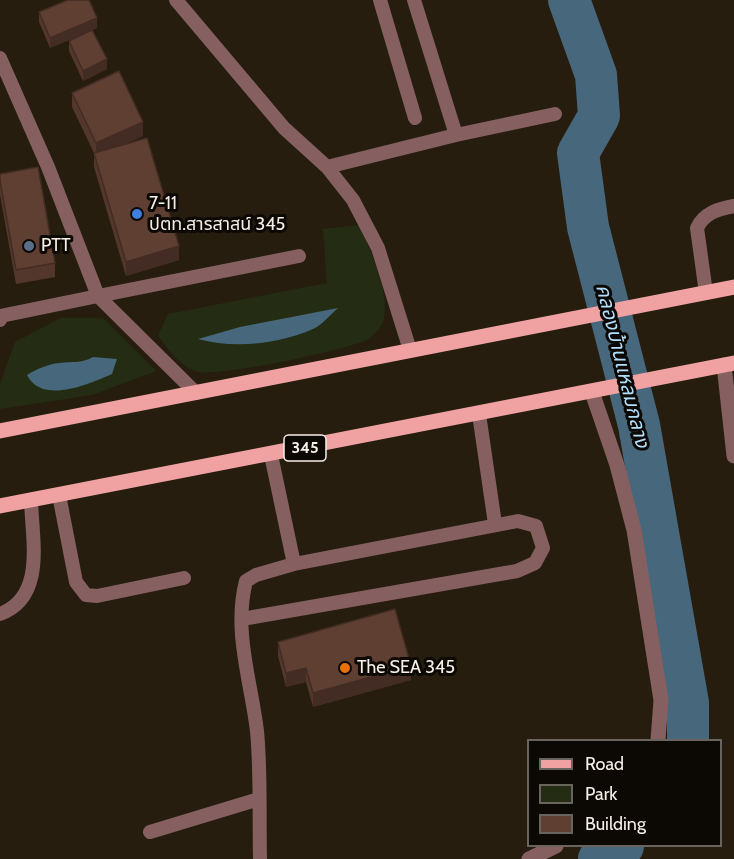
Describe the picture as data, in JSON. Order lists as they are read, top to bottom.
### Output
{
  "streets": {
    "main road": ["345"]
  },
  "water": ["คลองบ้านแหลมกลาง"],
  "places": ["7-11 ปตท.สารสาสน์ 345", "PTT", "The SEA 345"],
  "legend": ["Road", "Park", "Building"]
}
